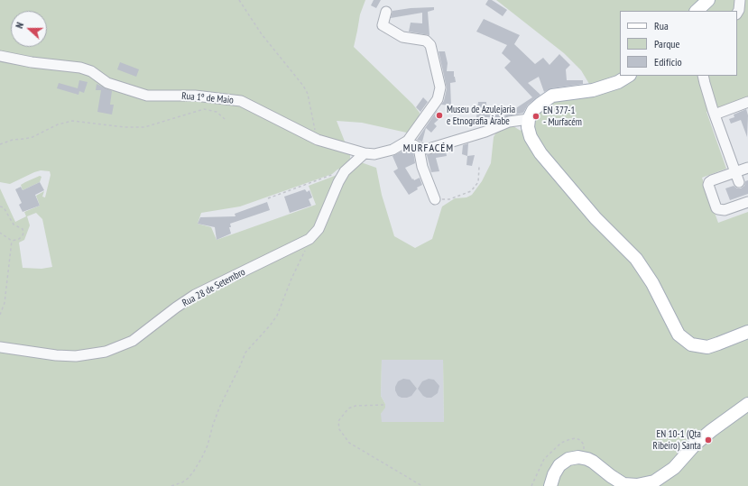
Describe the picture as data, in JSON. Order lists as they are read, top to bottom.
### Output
{
  "streets": {
    "street": ["Rua 1º de Maio", "Rua 28 de Setembro"]
  },
  "crossings": [
    ["Rua 1º de Maio", "Rua 28 de Setembro"]
  ],
  "districts": ["MURFACÉM"],
  "places": ["Museu de Azulejaria e Etnografia Árabe", "EN 377-1 - Murfacém", "EN 10-1 (Qta Ribeiro) Santa"],
  "legend": ["Rua", "Parque", "Edifício"],
  "north": "left"
}
